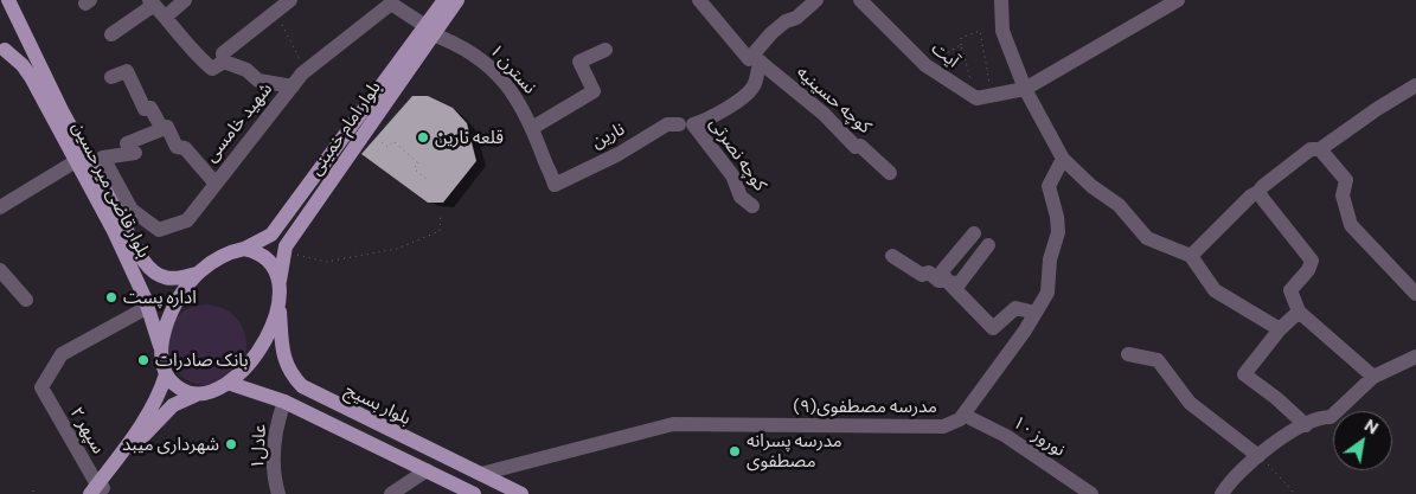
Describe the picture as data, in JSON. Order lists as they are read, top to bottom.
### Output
{
  "streets": {
    "main road": ["بلوار امام خمینی", "بلوار قاضی میر حسین", "بلوار بسیج"],
    "street": [
      "آیت",
      "نسترن ۱",
      "کوچه حسینیه",
      "شهید خامسی",
      "نارین",
      "کوچه نصرتی",
      "مدرسه مصطفوی(۹)",
      "سپهر ۲",
      "نوروز ۱۰",
      "عادل۱"
    ]
  },
  "crossings": [
    ["نسترن ۱", "شهید خامسی"],
    ["نسترن ۱", "بلوار امام خمینی"],
    ["نسترن ۱", "نارین"],
    ["کوچه حسینیه", "نارین"],
    ["شهید خامسی", "بلوار امام خمینی"],
    ["شهید خامسی", "بلوار قاضی میر حسین"],
    ["بلوار امام خمینی", "بلوار قاضی میر حسین"],
    ["بلوار امام خمینی", "بلوار بسیج"],
    ["نارین", "کوچه نصرتی"],
    ["بلوار قاضی میر حسین", "بلوار بسیج"],
    ["بلوار قاضی میر حسین", "سپهر ۲"],
    ["بلوار بسیج", "مدرسه مصطفوی(۹)"],
    ["مدرسه مصطفوی(۹)", "نوروز ۱۰"]
  ],
  "places": [
    "قلعه نارین",
    "اداره پست",
    "بانک صادرات",
    "شهرداری میبد",
    "مدرسه پسرانه مصطفوی"
  ],
  "north": "top right"
}
